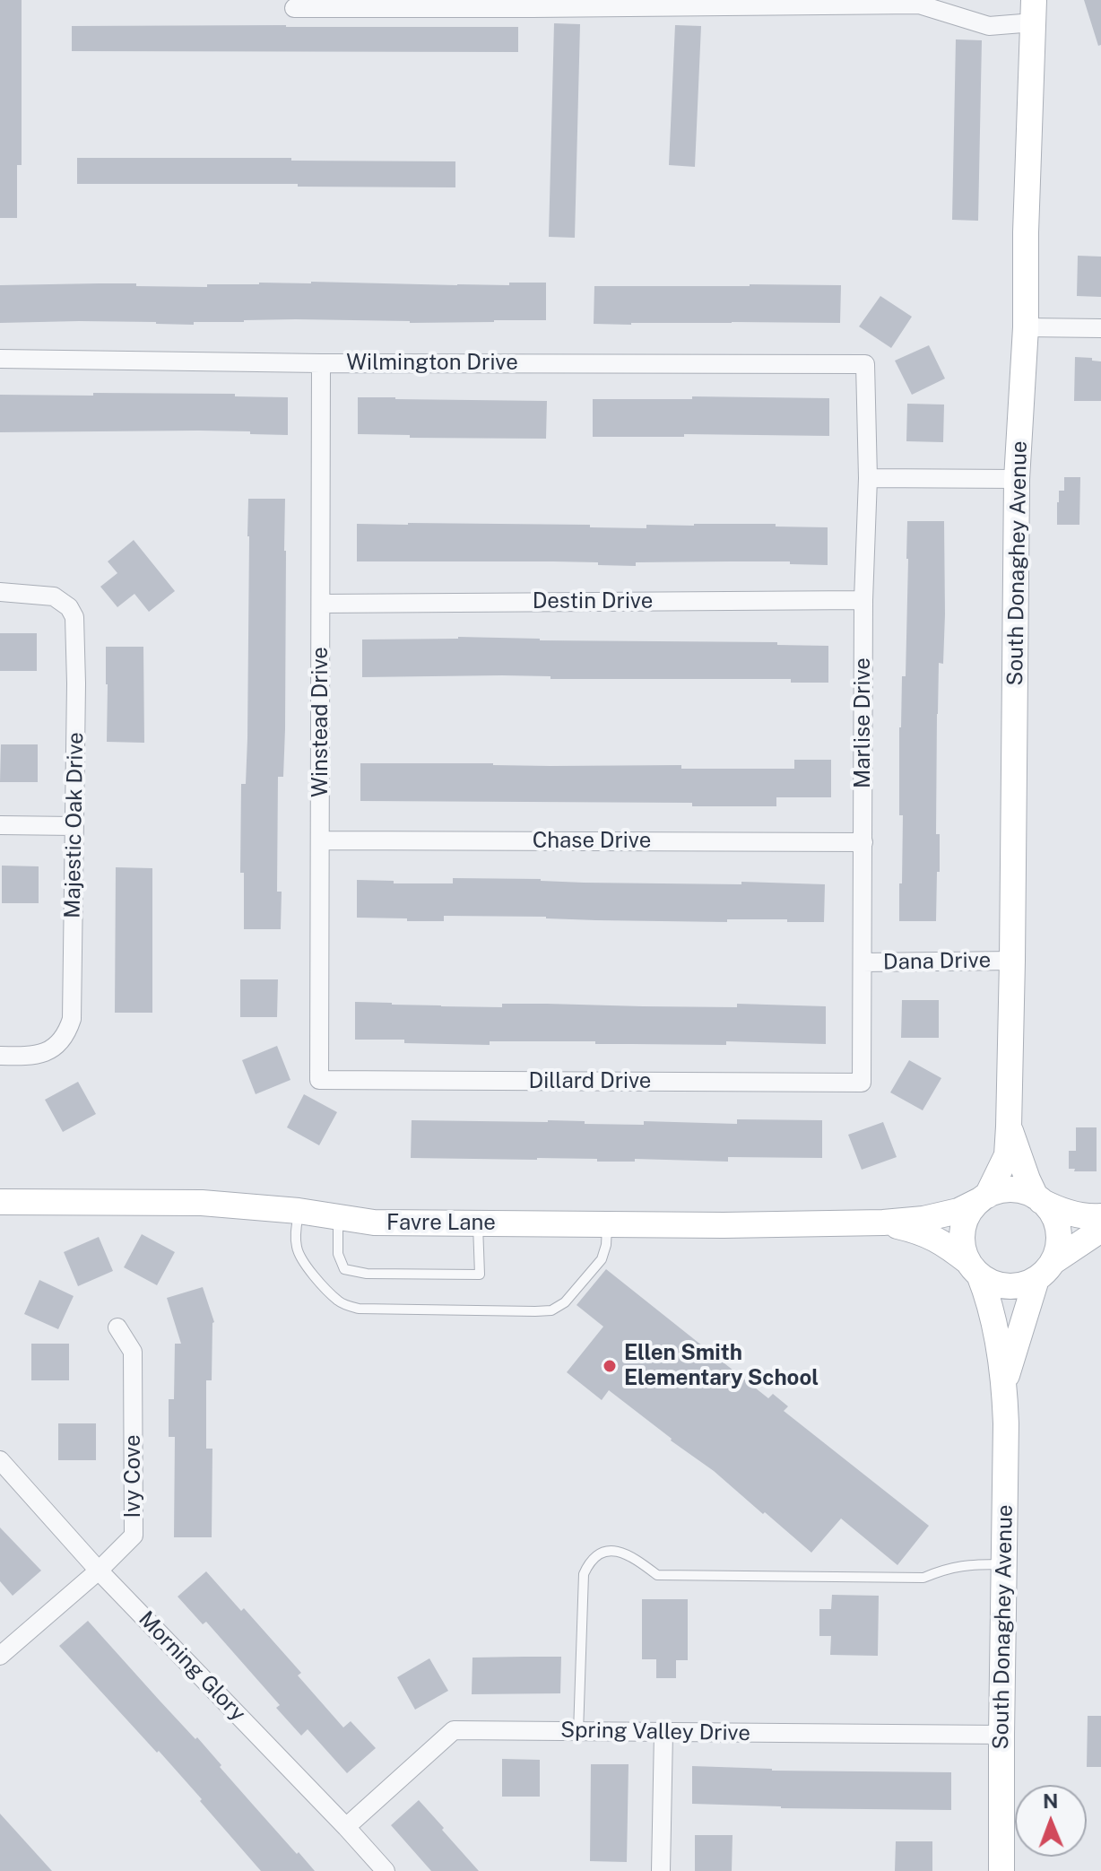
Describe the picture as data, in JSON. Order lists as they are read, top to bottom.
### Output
{
  "streets": {
    "street": [
      "Wilmington Drive",
      "South Donaghey Avenue",
      "Destin Drive",
      "Winstead Drive",
      "Marlise Drive",
      "Majestic Oak Drive",
      "Chase Drive",
      "Dana Drive",
      "Dillard Drive",
      "Favre Lane",
      "Ivy Cove",
      "Morning Glory",
      "Spring Valley Drive"
    ]
  },
  "crossings": [
    ["Wilmington Drive", "Winstead Drive"],
    ["Wilmington Drive", "Marlise Drive"],
    ["South Donaghey Avenue", "Dana Drive"],
    ["South Donaghey Avenue", "Favre Lane"],
    ["South Donaghey Avenue", "Spring Valley Drive"],
    ["Destin Drive", "Winstead Drive"],
    ["Destin Drive", "Marlise Drive"],
    ["Winstead Drive", "Chase Drive"],
    ["Winstead Drive", "Dillard Drive"],
    ["Marlise Drive", "Chase Drive"],
    ["Marlise Drive", "Dana Drive"],
    ["Marlise Drive", "Dillard Drive"],
    ["Ivy Cove", "Morning Glory"],
    ["Morning Glory", "Spring Valley Drive"]
  ],
  "places": ["Ellen Smith Elementary School"],
  "north": "top"
}
